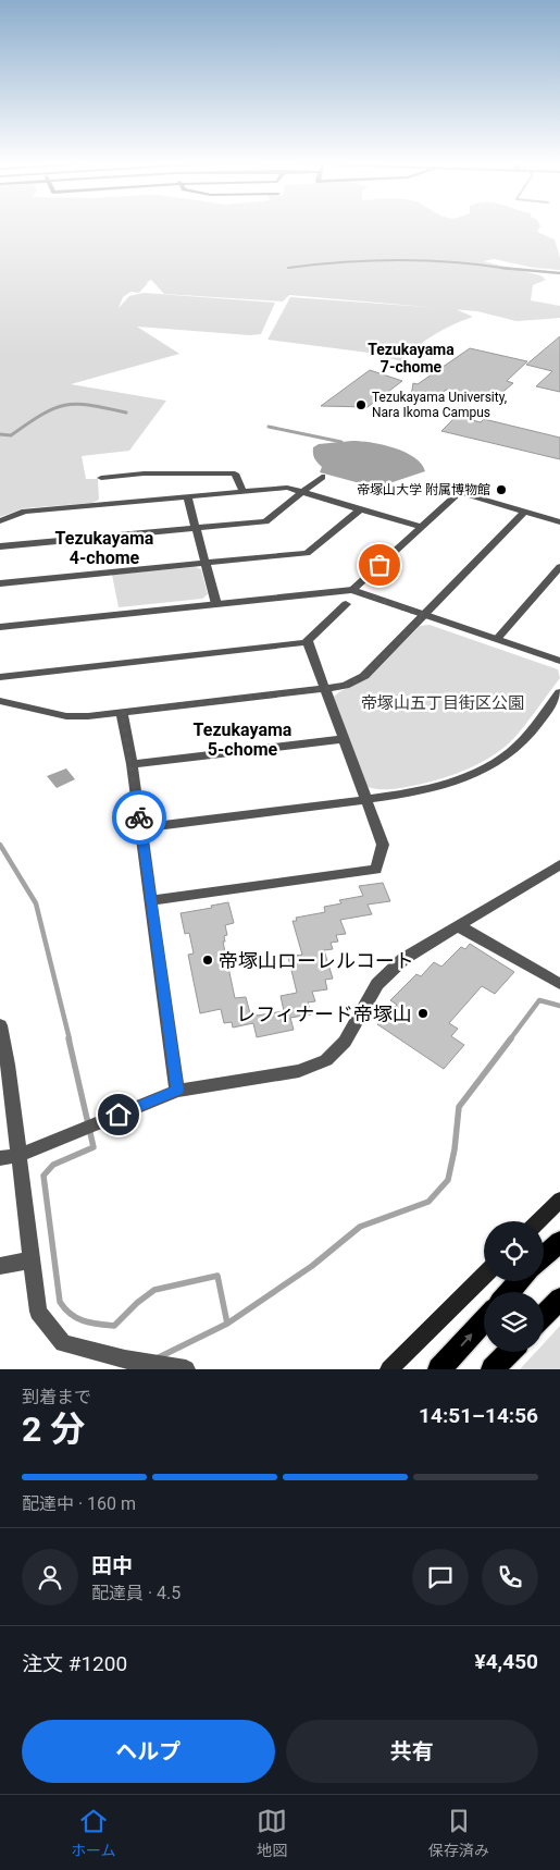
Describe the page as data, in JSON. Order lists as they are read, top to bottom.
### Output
{
  "districts": ["Tezukayama 7-chome", "Tezukayama 4-chome", "Tezukayama 5-chome"],
  "parks": ["帝塚山五丁目街区公園"],
  "places": [
    "Tezukayama University, Nara Ikoma Campus",
    "帝塚山大学 附属博物館",
    "帝塚山ローレルコート",
    "レフィナード帝塚山"
  ],
  "page": {
    "heading": ["2 分", "到着まで", "14:51–14:56"],
    "panel": [
      "田中",
      "配達員 · 4.5",
      "注文 #1200",
      "¥4,450"
    ],
    "bar": "配達中 · 160 m",
    "buttons": ["ヘルプ", "共有"],
    "tabs": ["ホーム", "地図", "保存済み"]
  }
}
